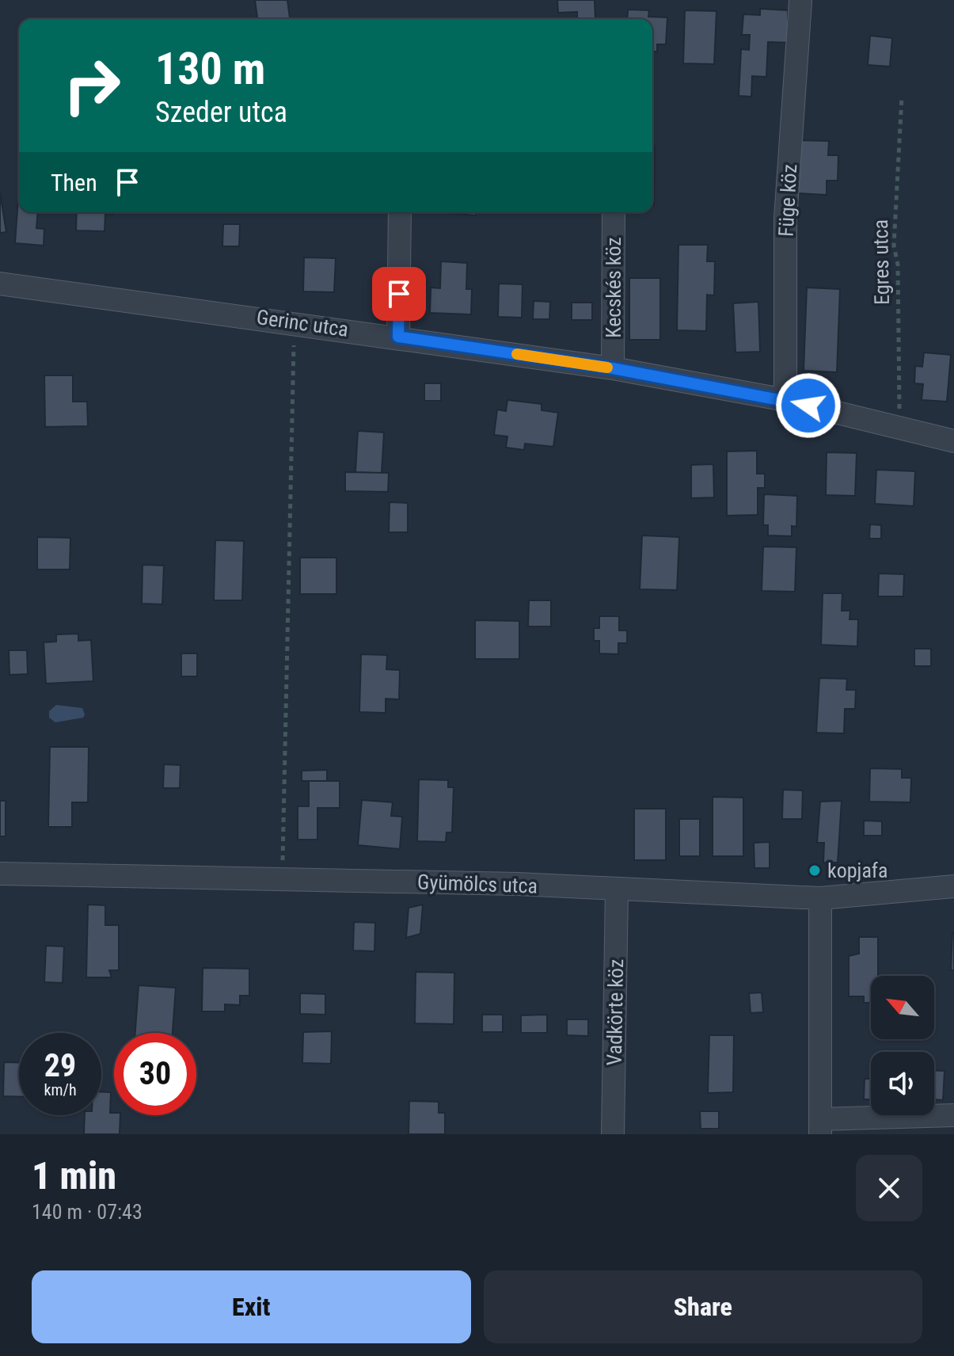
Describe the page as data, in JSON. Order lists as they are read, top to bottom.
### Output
{
  "streets": {
    "street": [
      "Füge köz",
      "Kecskés köz",
      "Gerinc utca",
      "Gyümölcs utca",
      "Vadkörte köz"
    ],
    "path": ["Egres utca"]
  },
  "crossings": [
    ["Füge köz", "Gerinc utca"],
    ["Egres utca", "Gerinc utca"],
    ["Kecskés köz", "Gerinc utca"],
    ["Gyümölcs utca", "Vadkörte köz"]
  ],
  "places": ["kopjafa"],
  "north": "top left",
  "page": {
    "turn": ["130 m", "Szeder utca"],
    "then": "Then",
    "speed": "29 km/h",
    "limit": "30",
    "heading": ["1 min", "140 m · 07:43"],
    "buttons": ["Exit", "Share"]
  }
}
